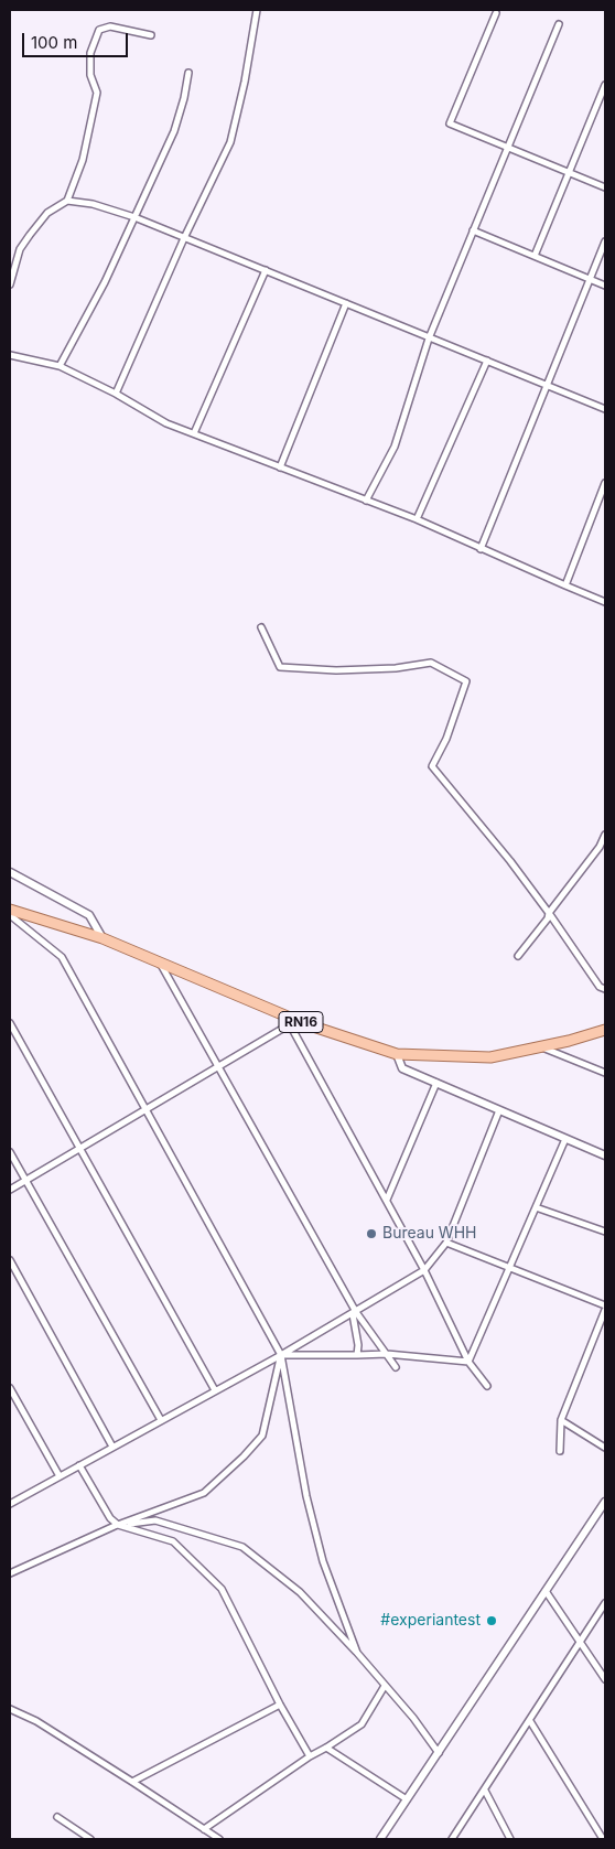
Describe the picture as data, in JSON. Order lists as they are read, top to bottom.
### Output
{
  "streets": {
    "main road": ["RN16"]
  },
  "places": ["Bureau WHH", "#experiantest"],
  "scale_bar": "100 m"
}
